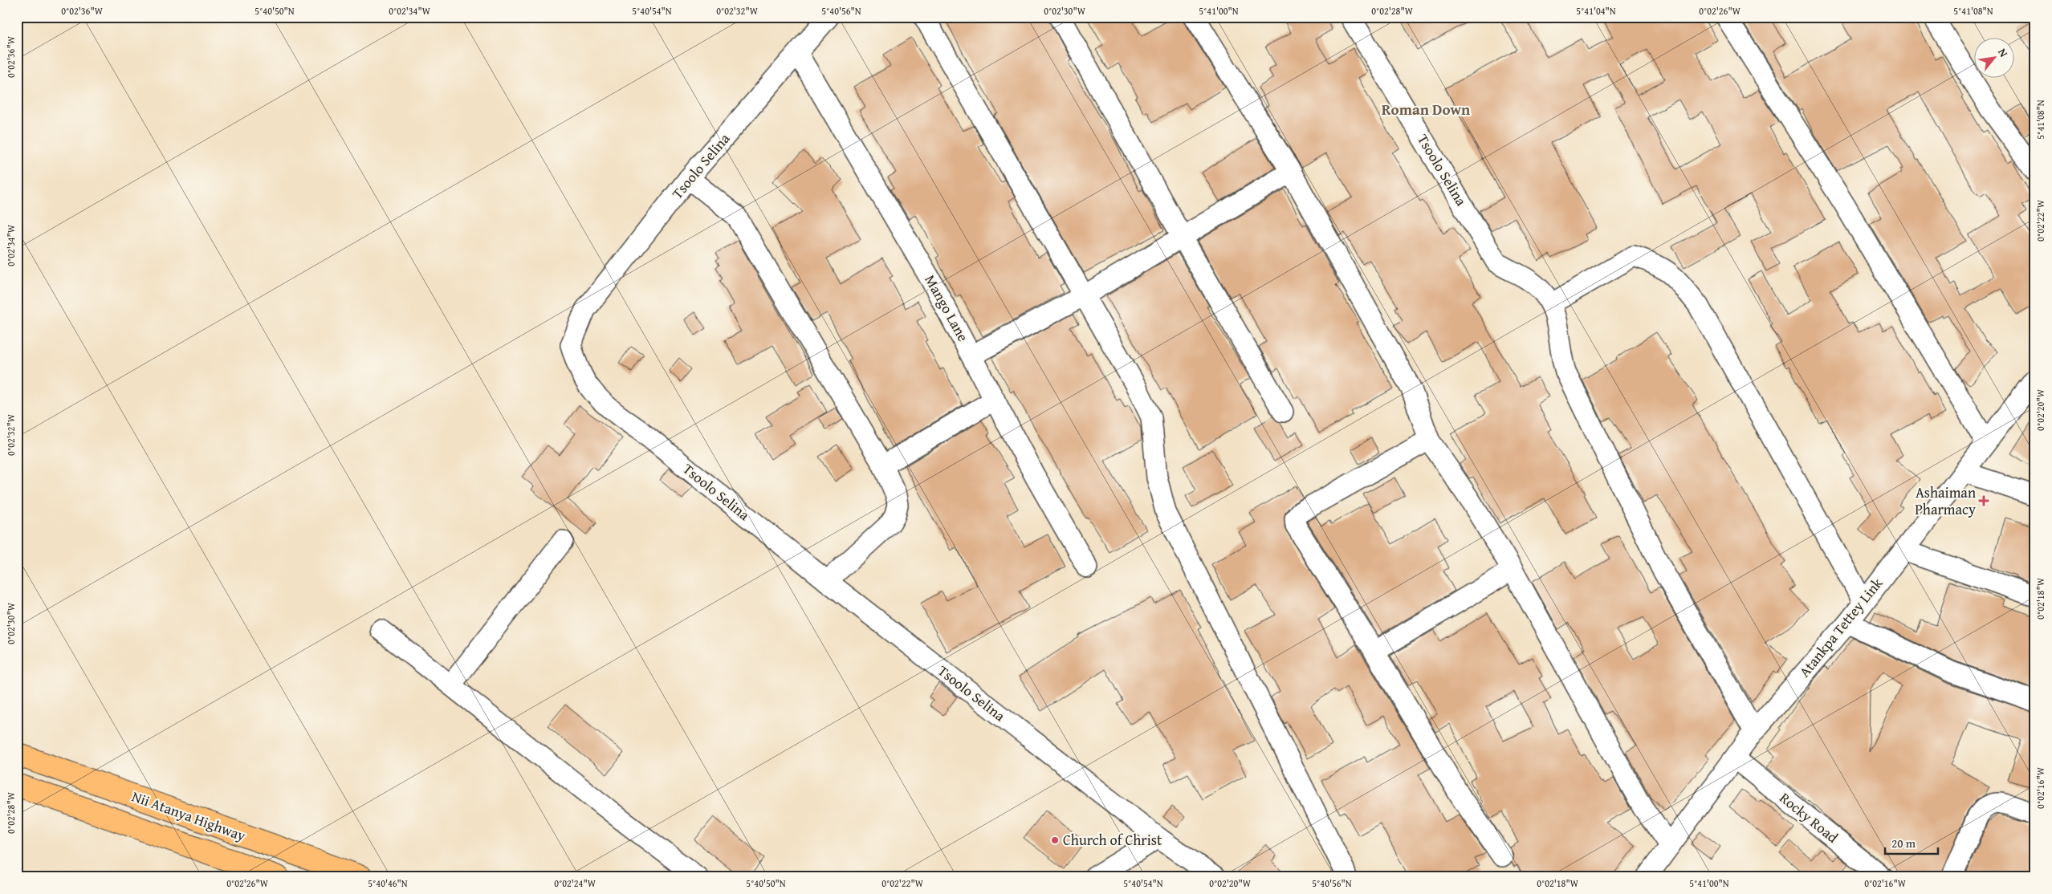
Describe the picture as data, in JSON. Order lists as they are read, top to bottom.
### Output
{
  "streets": {
    "main road": ["Nii Atanya Highway"],
    "street": [
      "Tsoolo Selina",
      "Mango Lane",
      "Atankpa Tettey Link",
      "Rocky Road"
    ]
  },
  "crossings": [
    ["Tsoolo Selina", "Mango Lane"],
    ["Atankpa Tettey Link", "Rocky Road"]
  ],
  "districts": ["Roman Down"],
  "places": {
    "health": ["Ashaiman Pharmacy"],
    "other": ["Church of Christ"]
  },
  "scale_bar": "20 m",
  "north": "top right",
  "coordinates": [
    "0°02'36\"W",
    "5°40'50\"N",
    "0°02'34\"W",
    "5°40'54\"N",
    "0°02'32\"W",
    "5°40'56\"N",
    "0°02'30\"W",
    "5°41'00\"N",
    "0°02'28\"W",
    "5°41'04\"N",
    "0°02'26\"W",
    "5°41'08\"N",
    "0°02'22\"W",
    "0°02'20\"W",
    "0°02'18\"W",
    "0°02'16\"W",
    "5°40'46\"N",
    "0°02'24\"W"
  ]
}
